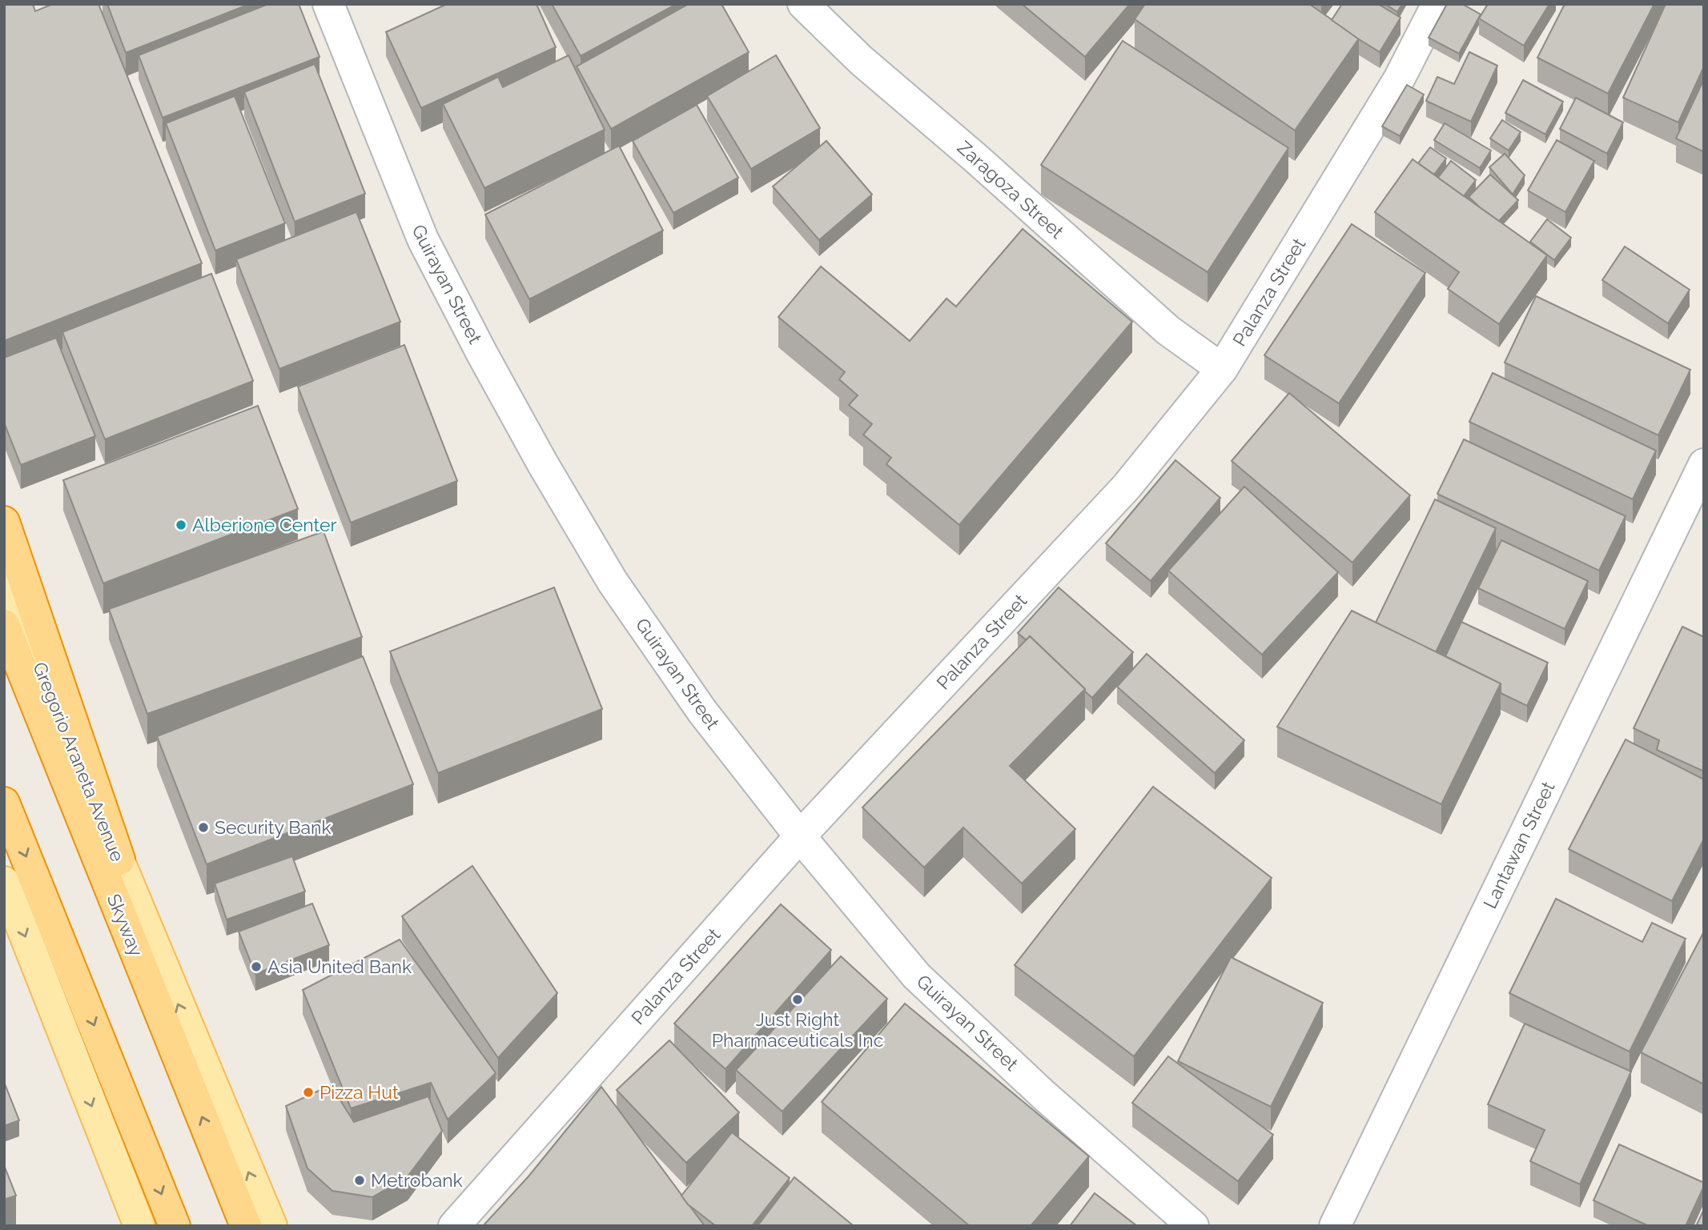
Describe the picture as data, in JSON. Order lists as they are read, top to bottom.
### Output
{
  "streets": {
    "highway": ["Skyway"],
    "main road": ["Gregorio Araneta Avenue"],
    "street": [
      "Zaragoza Street",
      "Guirayan Street",
      "Palanza Street",
      "Lantawan Street"
    ]
  },
  "crossings": [
    ["Zaragoza Street", "Palanza Street"],
    ["Guirayan Street", "Palanza Street"]
  ],
  "places": [
    "Alberione Center",
    "Security Bank",
    "Asia United Bank",
    "Just Right Pharmaceuticals Inc",
    "Pizza Hut",
    "Metrobank"
  ]
}
